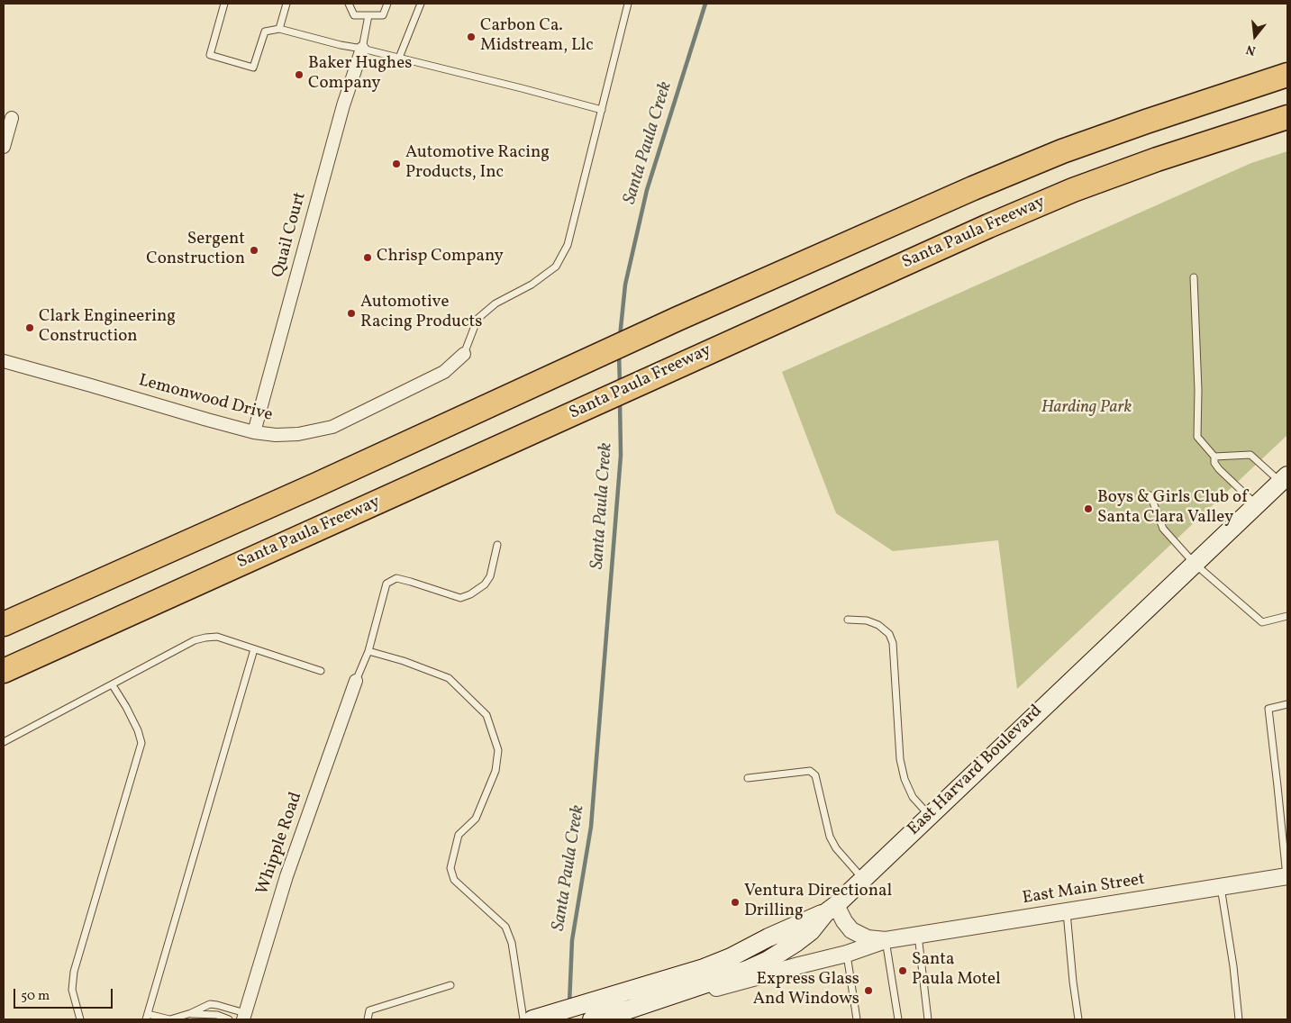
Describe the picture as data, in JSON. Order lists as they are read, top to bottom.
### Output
{
  "streets": {
    "highway": ["Santa Paula Freeway"],
    "main road": ["East Harvard Boulevard"],
    "street": [
      "Quail Court",
      "Lemonwood Drive",
      "Whipple Road",
      "East Main Street"
    ]
  },
  "crossings": [
    ["Quail Court", "Lemonwood Drive"],
    ["East Harvard Boulevard", "East Main Street"]
  ],
  "water": ["Santa Paula Creek"],
  "parks": ["Harding Park"],
  "places": [
    "Carbon Ca. Midstream, Llc",
    "Baker Hughes Company",
    "Automotive Racing Products, Inc",
    "Sergent Construction",
    "Chrisp Company",
    "Automotive Racing Products",
    "Clark Engineering Construction",
    "Boys & Girls Club of Santa Clara Valley",
    "Ventura Directional Drilling",
    "Santa Paula Motel",
    "Express Glass And Windows"
  ],
  "scale_bar": "50 m",
  "north": "bottom"
}
